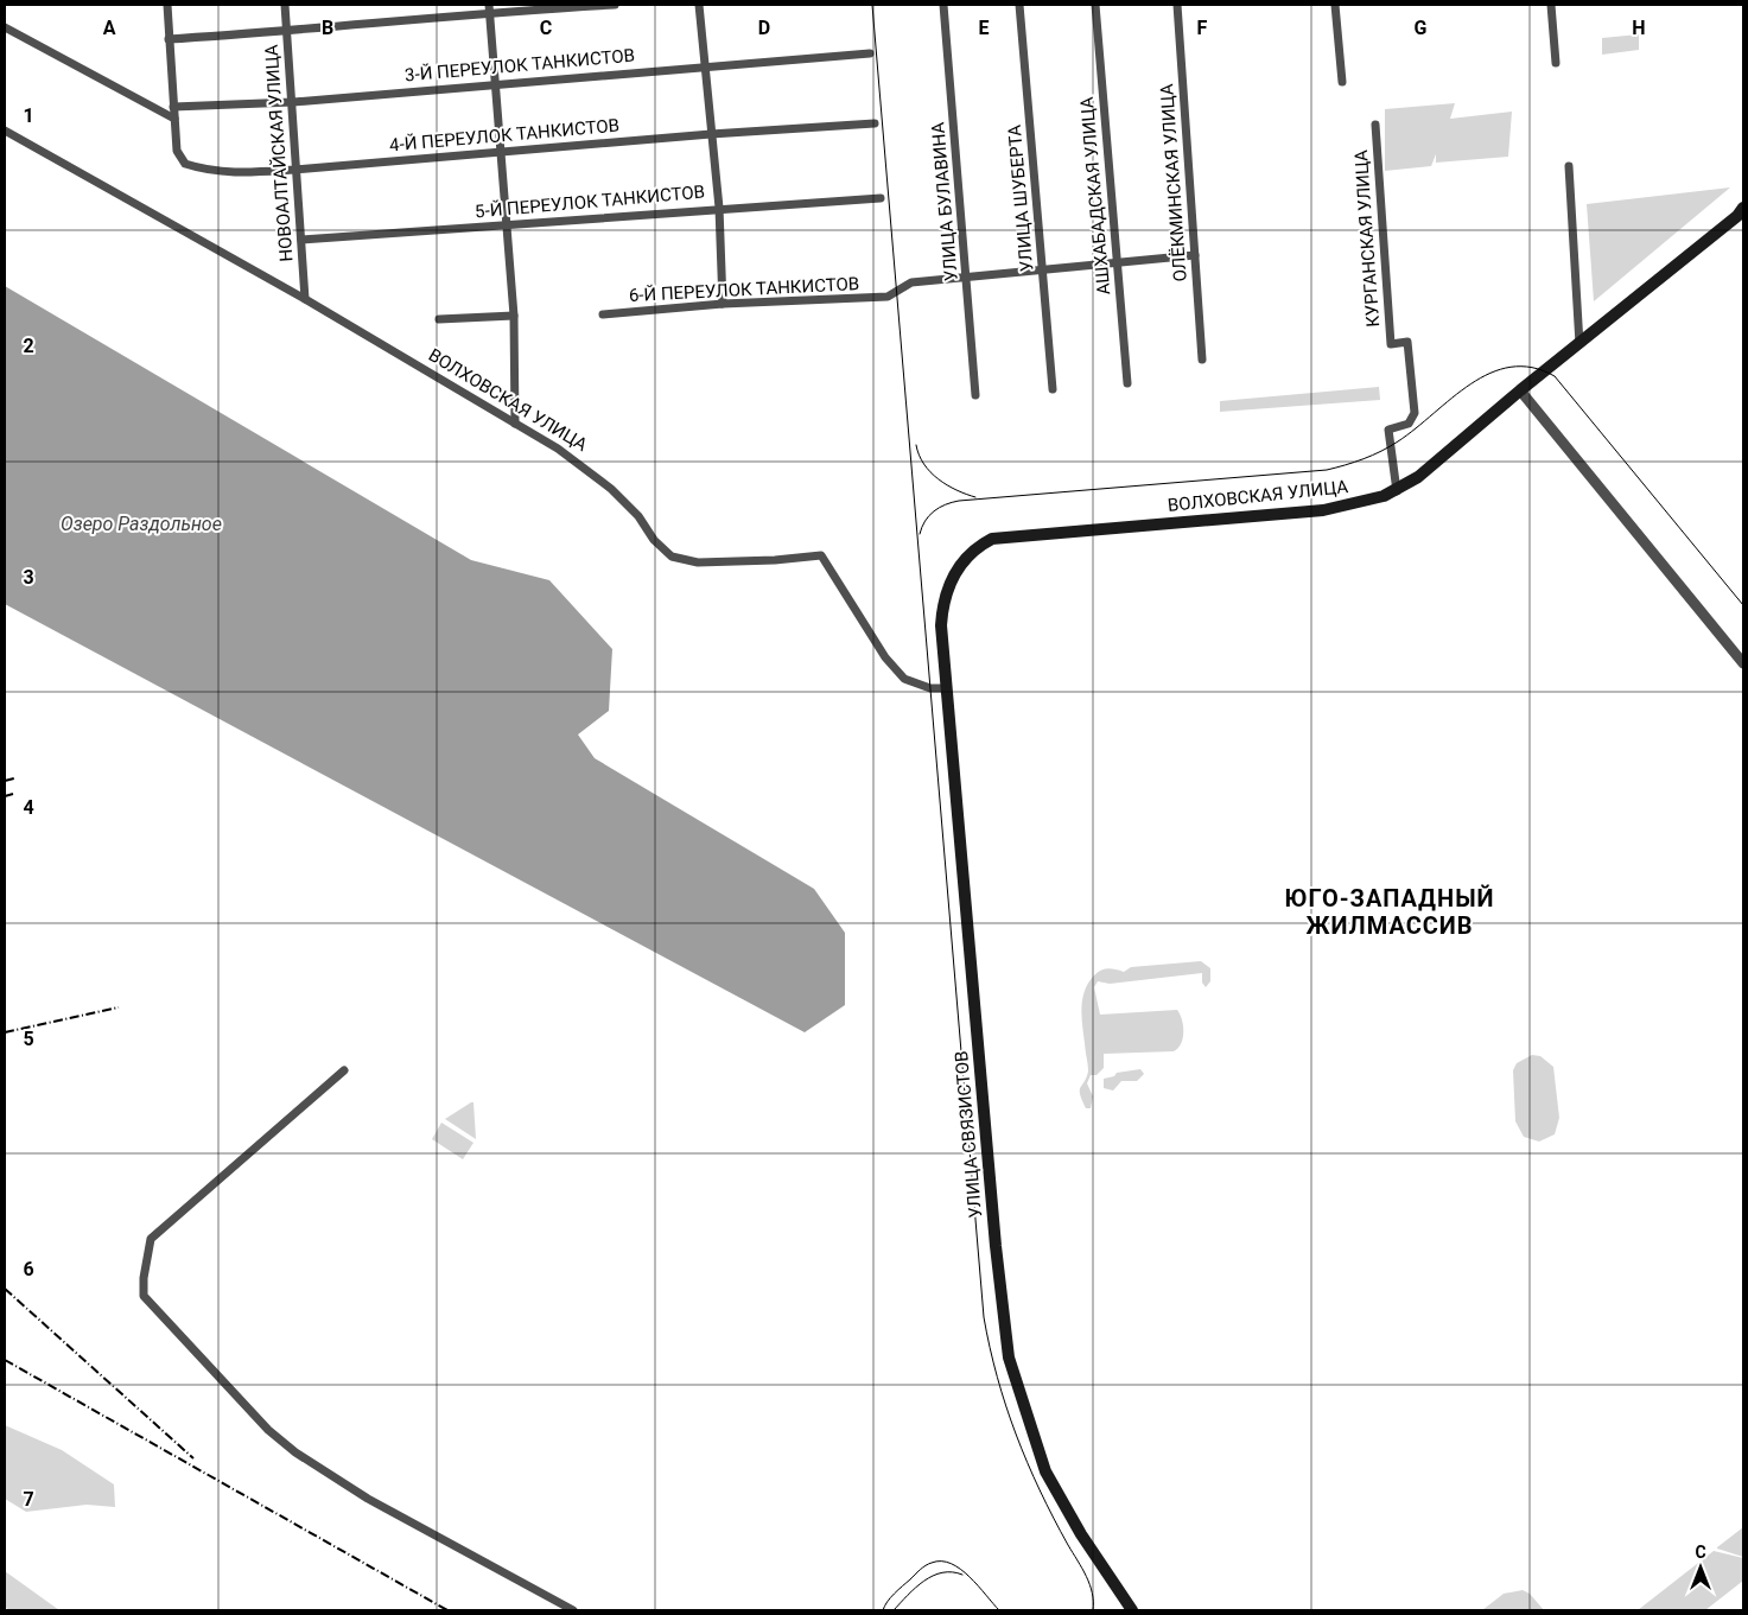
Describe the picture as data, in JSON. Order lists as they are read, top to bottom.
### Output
{
  "streets": {
    "main road": ["ВОЛХОВСКАЯ УЛИЦА", "УЛИЦА СВЯЗИСТОВ"],
    "street": [
      "3-Й ПЕРЕУЛОК ТАНКИСТОВ",
      "4-Й ПЕРЕУЛОК ТАНКИСТОВ",
      "НОВОАЛТАЙСКАЯ УЛИЦА",
      "ОЛЁКМИНСКАЯ УЛИЦА",
      "АШХАБАДСКАЯ УЛИЦА",
      "УЛИЦА ШУБЕРТА",
      "5-Й ПЕРЕУЛОК ТАНКИСТОВ",
      "УЛИЦА БУЛАВИНА",
      "КУРГАНСКАЯ УЛИЦА",
      "6-Й ПЕРЕУЛОК ТАНКИСТОВ"
    ]
  },
  "crossings": [
    ["3-Й ПЕРЕУЛОК ТАНКИСТОВ", "4-Й ПЕРЕУЛОК ТАНКИСТОВ"],
    ["3-Й ПЕРЕУЛОК ТАНКИСТОВ", "НОВОАЛТАЙСКАЯ УЛИЦА"],
    ["4-Й ПЕРЕУЛОК ТАНКИСТОВ", "НОВОАЛТАЙСКАЯ УЛИЦА"],
    ["НОВОАЛТАЙСКАЯ УЛИЦА", "5-Й ПЕРЕУЛОК ТАНКИСТОВ"],
    ["НОВОАЛТАЙСКАЯ УЛИЦА", "ВОЛХОВСКАЯ УЛИЦА"],
    ["УЛИЦА БУЛАВИНА", "6-Й ПЕРЕУЛОК ТАНКИСТОВ"],
    ["КУРГАНСКАЯ УЛИЦА", "ВОЛХОВСКАЯ УЛИЦА"],
    ["ВОЛХОВСКАЯ УЛИЦА", "УЛИЦА СВЯЗИСТОВ"]
  ],
  "districts": ["ЮГО-ЗАПАДНЫЙ ЖИЛМАССИВ"],
  "water": ["Озеро Раздольное"],
  "north": "top",
  "grid": {
    "columns": [
      "A",
      "B",
      "C",
      "D",
      "E",
      "F",
      "G",
      "H"
    ],
    "rows": [
      "1",
      "2",
      "3",
      "4",
      "5",
      "6",
      "7"
    ]
  }
}
